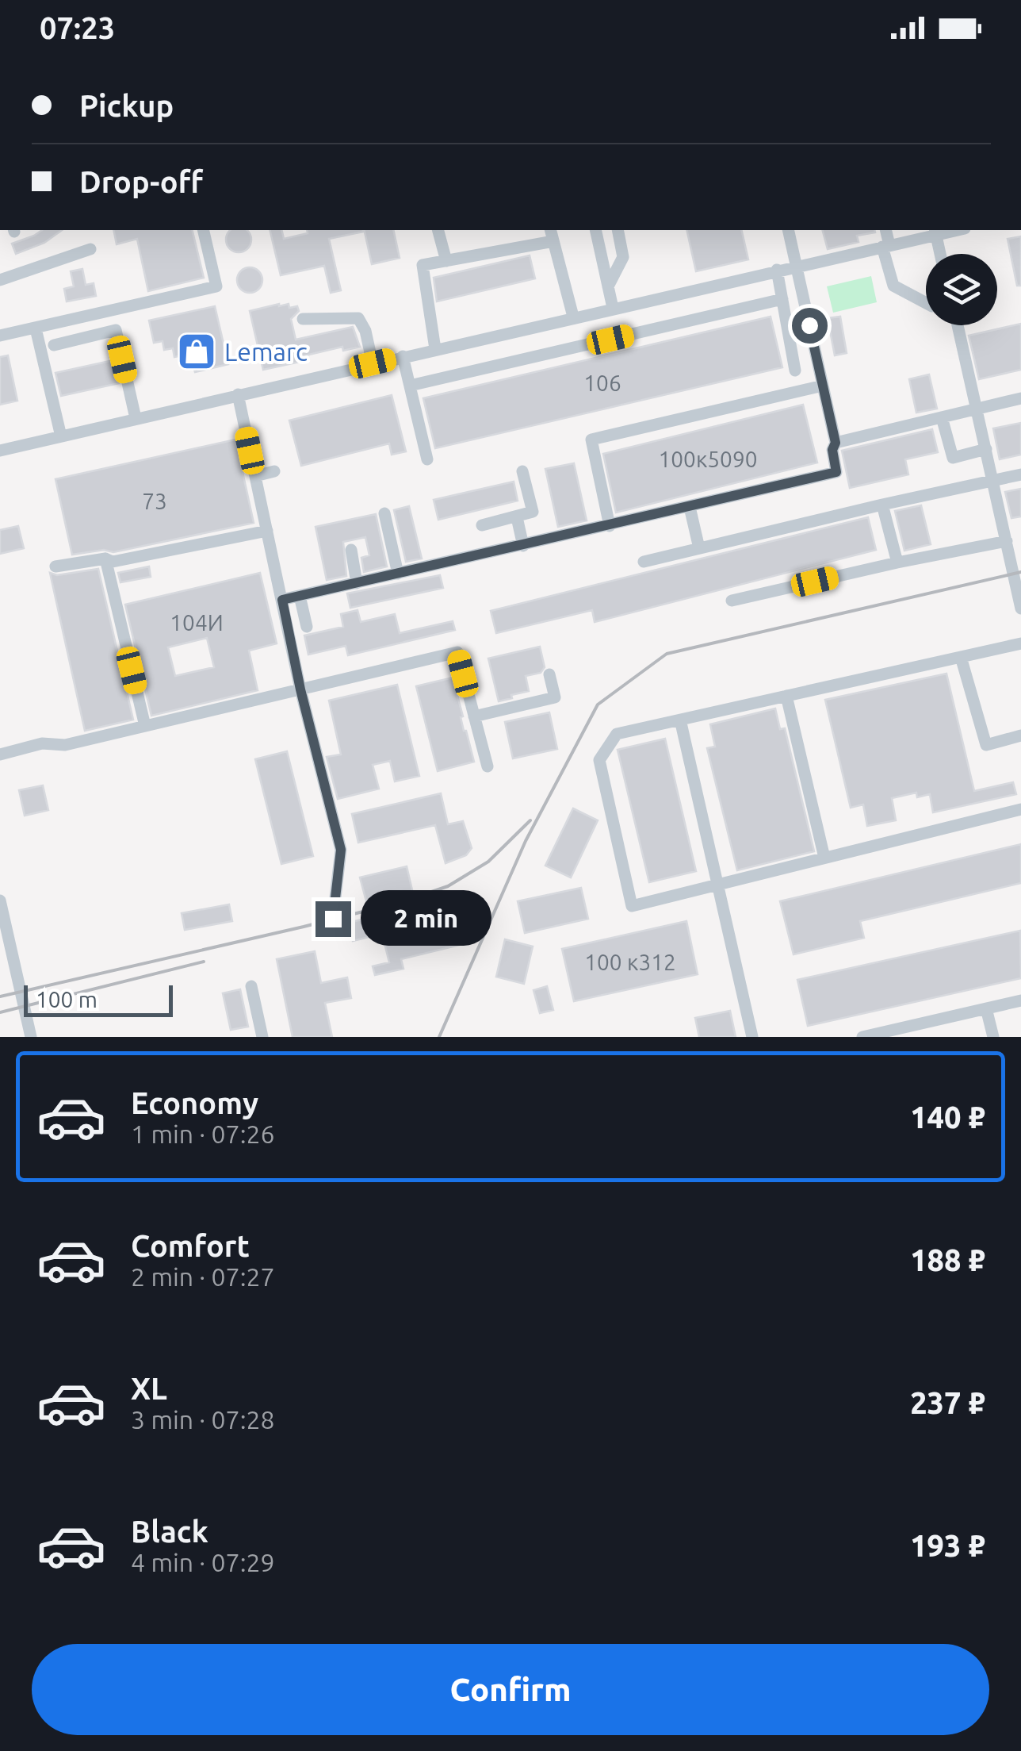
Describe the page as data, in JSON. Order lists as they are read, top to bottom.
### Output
{
  "places": {
    "shop": ["Lemarc"]
  },
  "house_numbers": [
    "106",
    "100к5090",
    "73",
    "104И",
    "100 к312"
  ],
  "scale_bar": "100 m",
  "page": {
    "status": "07:23",
    "banner": ["Pickup", "Drop-off"],
    "bubble": "2 min",
    "scale": "100 m",
    "list": [
      {
        "name": "Economy",
        "note": "1 min · 07:26",
        "value": "140 ₽"
      },
      {
        "name": "Comfort",
        "note": "2 min · 07:27",
        "value": "188 ₽"
      },
      {
        "name": "XL",
        "note": "3 min · 07:28",
        "value": "237 ₽"
      },
      {
        "name": "Black",
        "note": "4 min · 07:29",
        "value": "193 ₽"
      }
    ],
    "buttons": "Confirm"
  }
}
